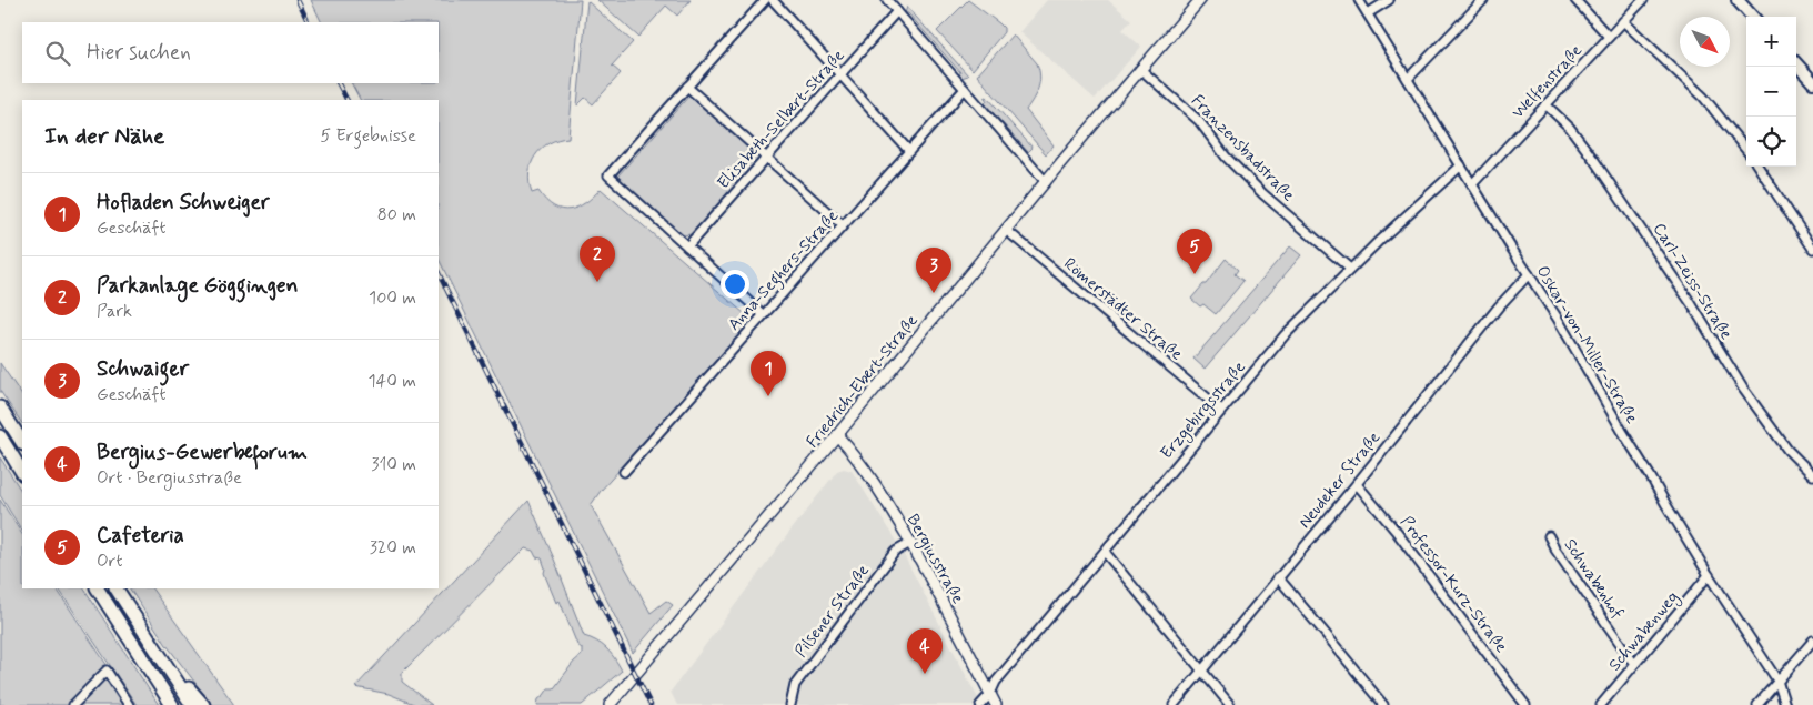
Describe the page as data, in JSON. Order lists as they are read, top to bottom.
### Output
{
  "streets": {
    "street": [
      "Welfenstraße",
      "Elisabeth-Selbert-Straße",
      "Franzensbadstraße",
      "Anna-Seghers-Straße",
      "Carl-Zeiss-Straße",
      "Römerstädter Straße",
      "Oskar-von-Miller-Straße",
      "Friedrich-Ebert-Straße",
      "Erzgebirgsstraße",
      "Neudeker Straße",
      "Bergiusstraße",
      "Schwabenhof",
      "Professor-Kurz-Straße",
      "Pilsener Straße",
      "Schwabenweg"
    ]
  },
  "crossings": [
    ["Welfenstraße", "Carl-Zeiss-Straße"],
    ["Welfenstraße", "Oskar-von-Miller-Straße"],
    ["Franzensbadstraße", "Friedrich-Ebert-Straße"],
    ["Franzensbadstraße", "Erzgebirgsstraße"],
    ["Römerstädter Straße", "Friedrich-Ebert-Straße"],
    ["Römerstädter Straße", "Erzgebirgsstraße"],
    ["Oskar-von-Miller-Straße", "Erzgebirgsstraße"],
    ["Oskar-von-Miller-Straße", "Neudeker Straße"],
    ["Oskar-von-Miller-Straße", "Schwabenweg"],
    ["Friedrich-Ebert-Straße", "Bergiusstraße"],
    ["Erzgebirgsstraße", "Bergiusstraße"],
    ["Neudeker Straße", "Professor-Kurz-Straße"],
    ["Bergiusstraße", "Pilsener Straße"],
    ["Schwabenhof", "Schwabenweg"]
  ],
  "north": "bottom right",
  "page": {
    "map_buttons": ["+", "−"],
    "search": "Hier suchen",
    "heading": ["In der Nähe", "5 Ergebnisse"],
    "list": [
      {
        "mark": "1",
        "name": "Hofladen Schweiger",
        "note": "Geschäft",
        "value": "80 m"
      },
      {
        "mark": "2",
        "name": "Parkanlage Göggingen",
        "note": "Park",
        "value": "100 m"
      },
      {
        "mark": "3",
        "name": "Schwaiger",
        "note": "Geschäft",
        "value": "140 m"
      },
      {
        "mark": "4",
        "name": "Bergius-Gewerbeforum",
        "note": "Ort · Bergiusstraße",
        "value": "310 m"
      },
      {
        "mark": "5",
        "name": "Cafeteria",
        "note": "Ort",
        "value": "320 m"
      }
    ],
    "pins": [
      "5",
      "2",
      "3",
      "1",
      "4"
    ]
  }
}
